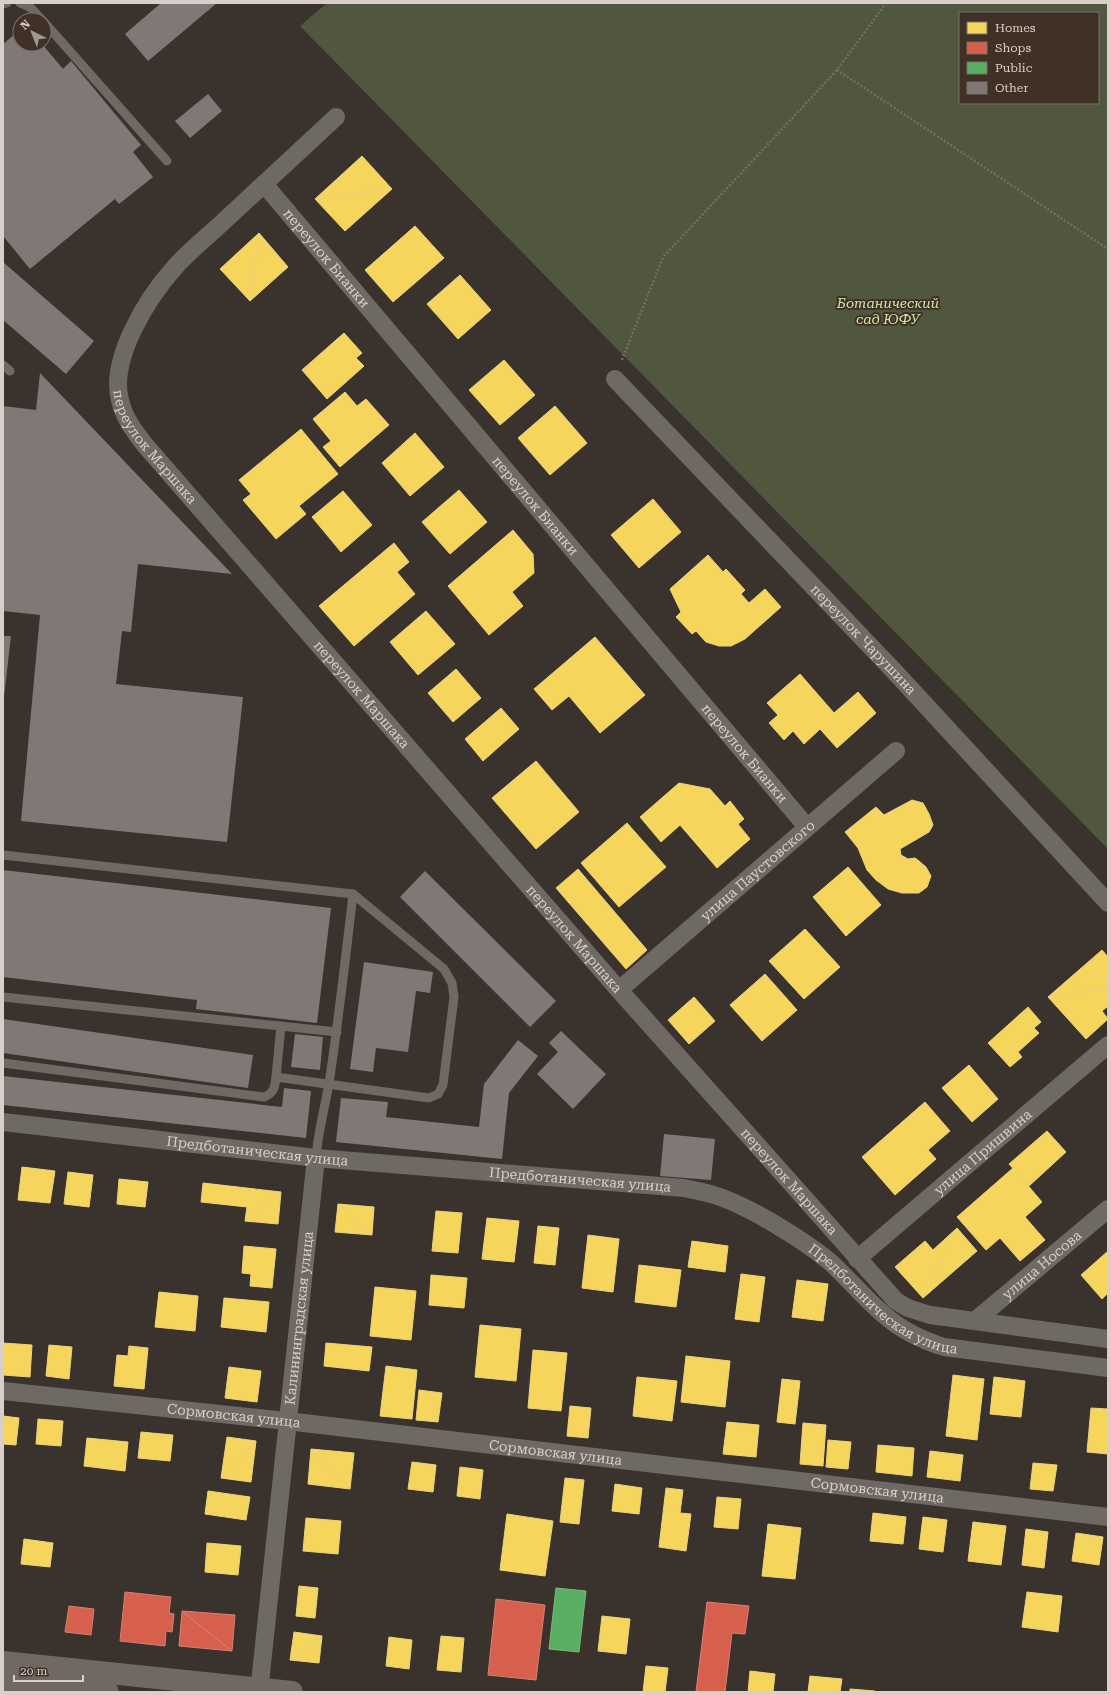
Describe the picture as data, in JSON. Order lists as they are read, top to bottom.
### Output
{
  "streets": {
    "street": [
      "переулок Бианки",
      "переулок Маршака",
      "переулок Чарушина",
      "улица Паустовского",
      "Предботаническая улица",
      "улица Пришвина",
      "улица Носова",
      "Калининградская улица",
      "Сормовская улица"
    ]
  },
  "crossings": [
    ["переулок Бианки", "переулок Маршака"],
    ["переулок Бианки", "улица Паустовского"],
    ["переулок Маршака", "улица Паустовского"],
    ["переулок Маршака", "Предботаническая улица"],
    ["переулок Маршака", "улица Пришвина"],
    ["Предботаническая улица", "улица Пришвина"],
    ["Предботаническая улица", "улица Носова"],
    ["Предботаническая улица", "Калининградская улица"],
    ["Калининградская улица", "Сормовская улица"]
  ],
  "parks": ["Ботанический сад ЮФУ"],
  "legend": [
    "Homes",
    "Shops",
    "Public",
    "Other"
  ],
  "scale_bar": "20 m",
  "north": "top left"
}
